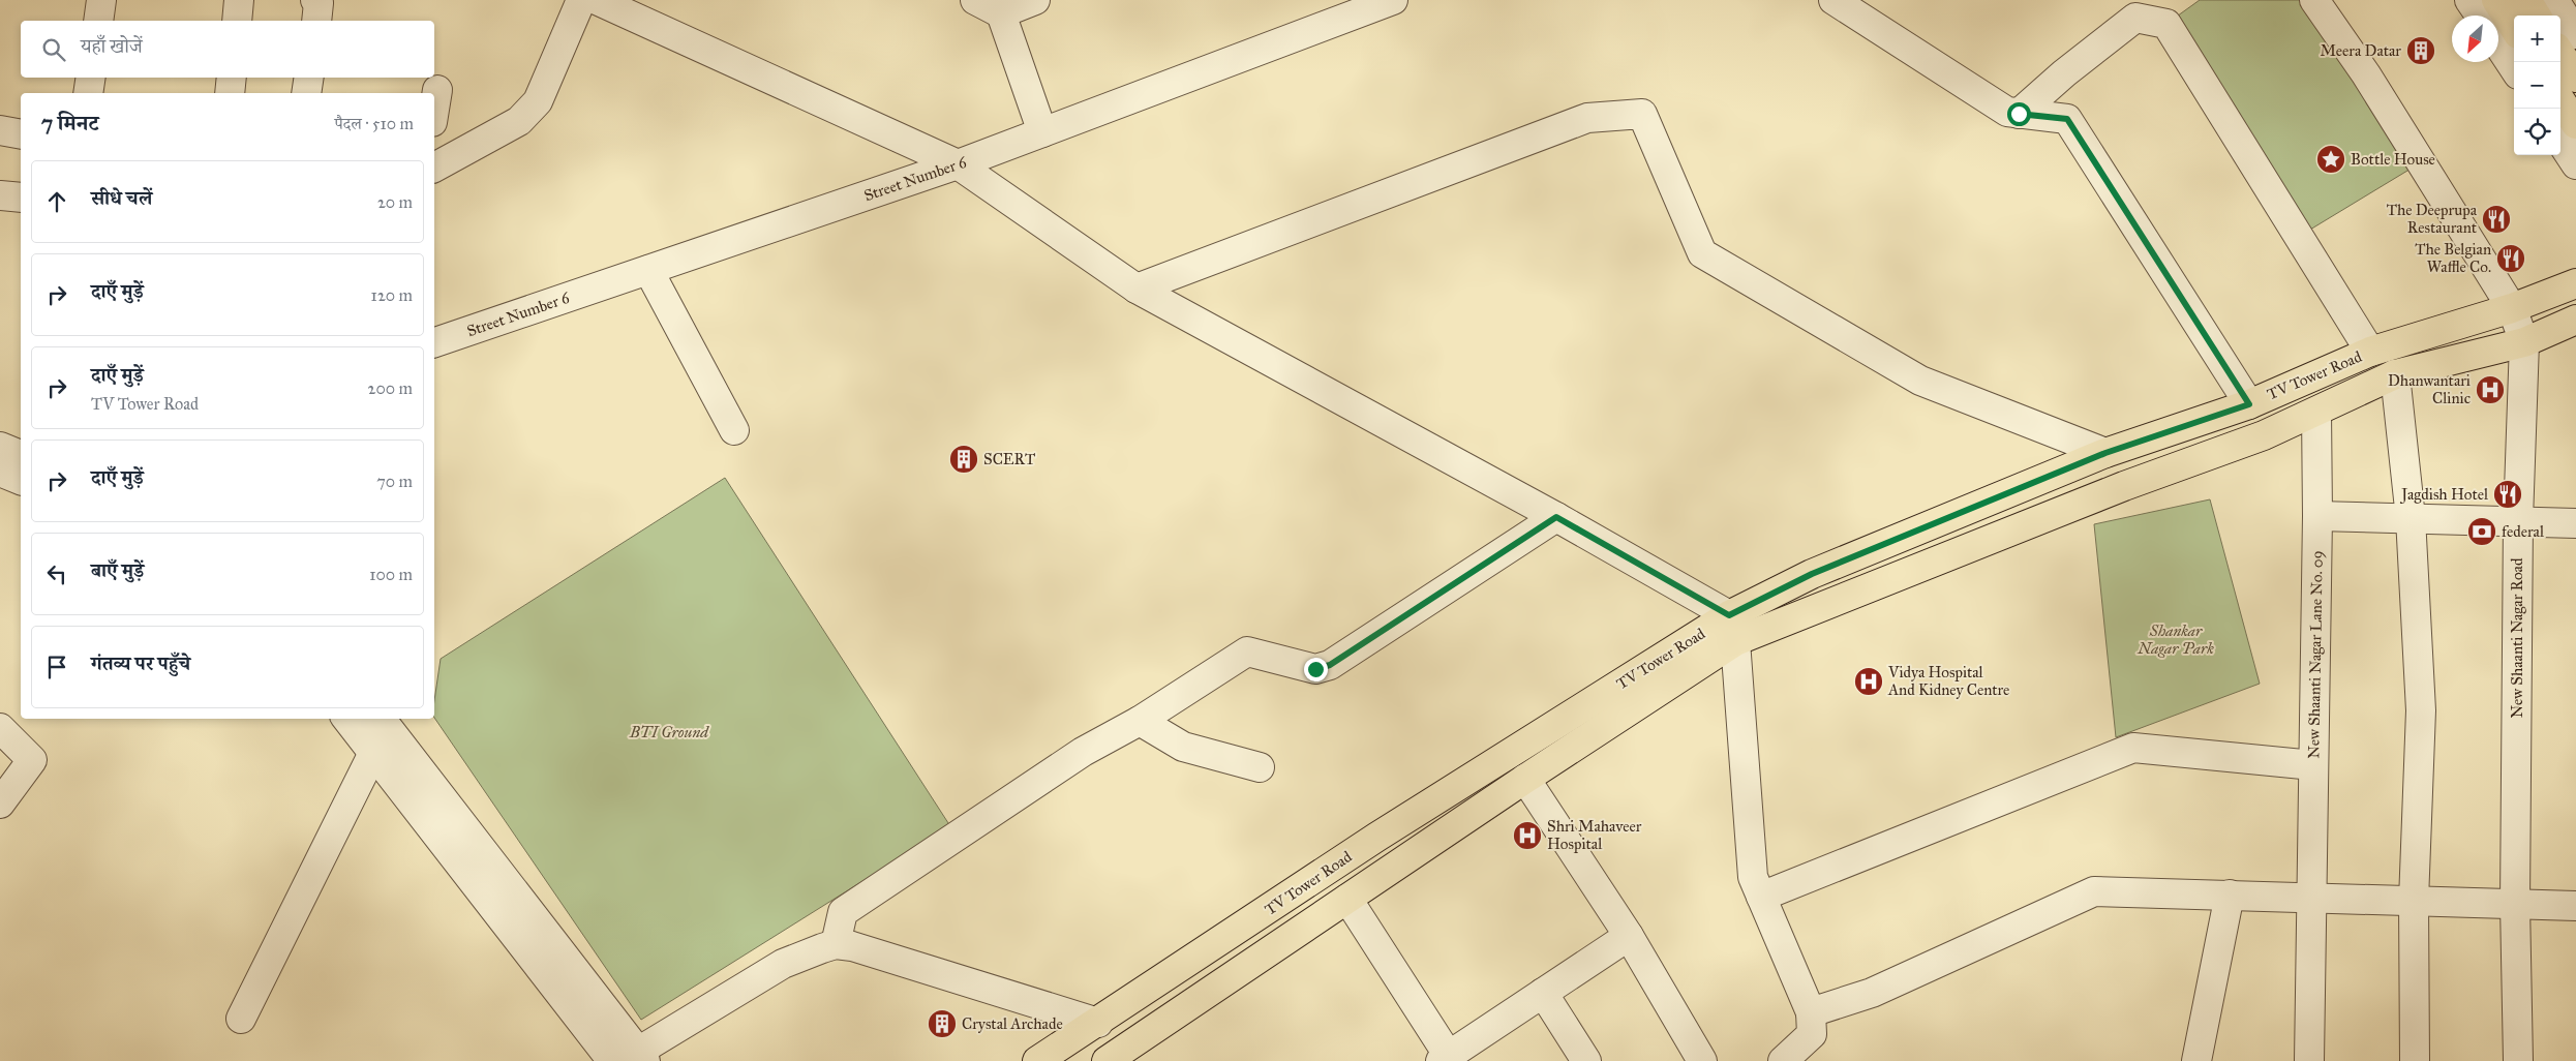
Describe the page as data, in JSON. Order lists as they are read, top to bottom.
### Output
{
  "streets": {
    "main road": ["TV Tower Road"],
    "street": ["Street Number 6", "New Shaanti Nagar Road", "New Shaanti Nagar Lane No. 09"]
  },
  "crossings": [
    ["TV Tower Road", "New Shaanti Nagar Road"],
    ["TV Tower Road", "New Shaanti Nagar Lane No. 09"]
  ],
  "parks": ["Shankar Nagar Park", "BTI Ground"],
  "places": {
    "building": ["Meera Datar", "SCERT", "Crystal Archade"],
    "place": ["Bottle House"],
    "restaurant": ["The Deeprupa Restaurant", "The Belgian Waffle Co.", "Jagdish Hotel"],
    "hospital": ["Dhanwantari Clinic", "Vidya Hospital And Kidney Centre", "Shri Mahaveer Hospital"],
    "bank": ["federal"]
  },
  "north": "bottom left",
  "page": {
    "map_buttons": ["+", "−"],
    "search": "यहाँ खोजें",
    "heading": ["7 मिनट", "पैदल · 510 m"],
    "list": [
      ["सीधे चलें", "20 m"],
      ["दाएँ मुड़ें", "120 m"],
      ["दाएँ मुड़ें", "TV Tower Road", "200 m"],
      ["दाएँ मुड़ें", "70 m"],
      ["बाएँ मुड़ें", "100 m"],
      "गंतव्य पर पहुँचे"
    ]
  }
}
